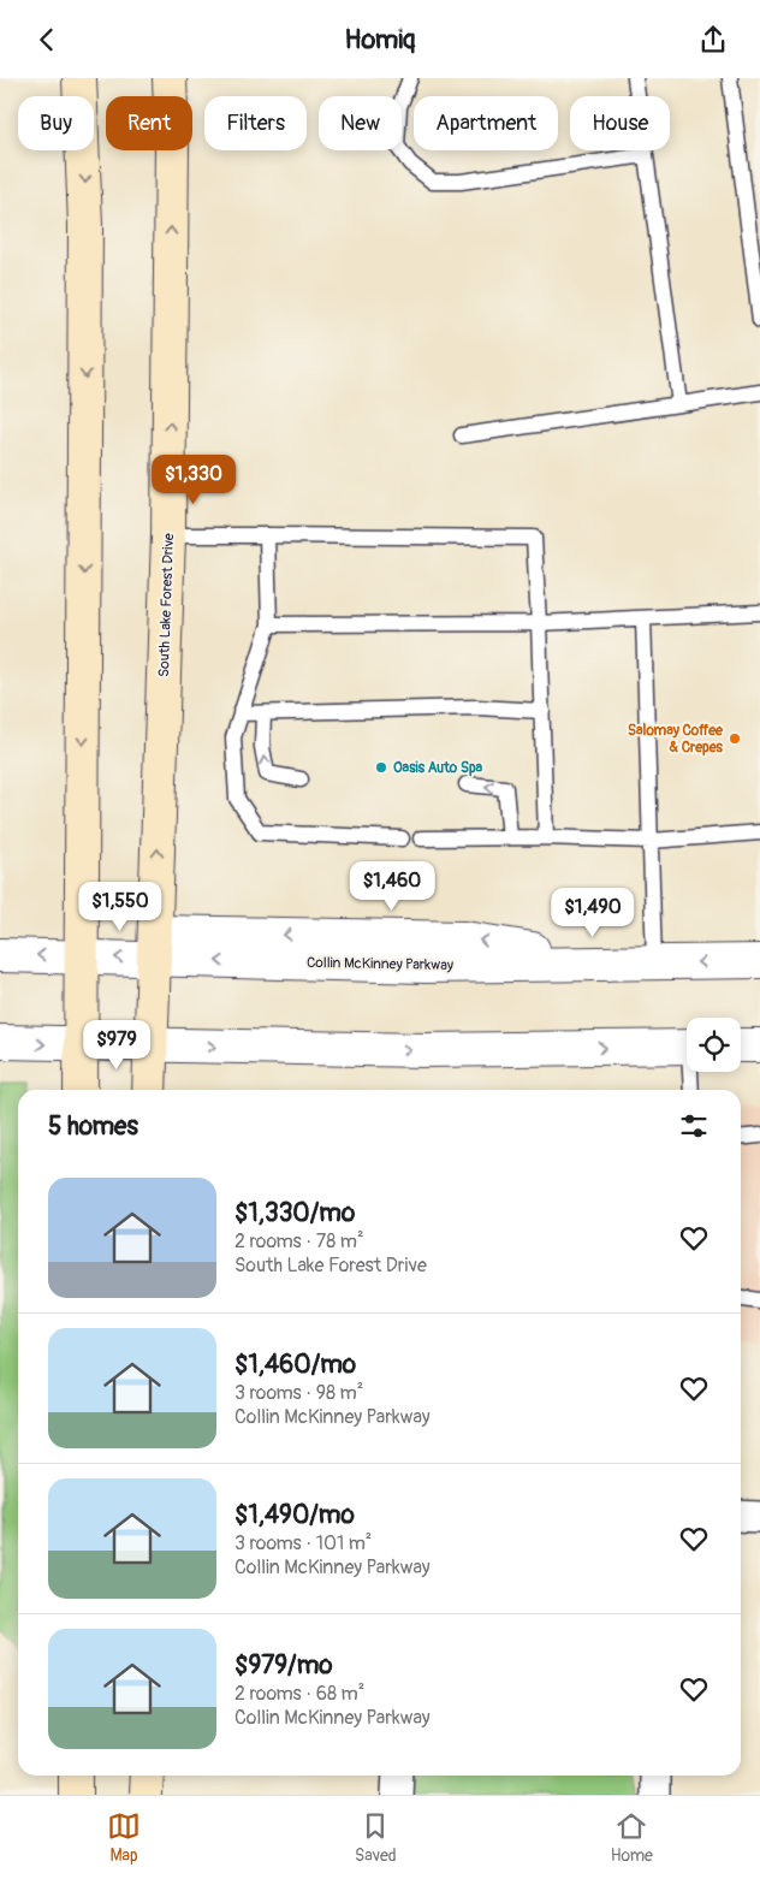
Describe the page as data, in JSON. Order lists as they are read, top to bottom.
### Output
{
  "streets": {
    "main road": ["South Lake Forest Drive"],
    "street": ["Collin McKinney Parkway"]
  },
  "crossings": [
    ["South Lake Forest Drive", "Collin McKinney Parkway"]
  ],
  "places": ["Salomay Coffee & Crepes", "Oasis Auto Spa"],
  "page": {
    "header": "Homiq",
    "chip": [
      "Buy",
      "Rent",
      "Filters",
      "New",
      "Apartment",
      "House"
    ],
    "price": [
      "$1,330",
      "$1,460",
      "$1,550",
      "$1,490",
      "$979"
    ],
    "heading": "5 homes",
    "list": [
      {
        "name": "$1,330/mo",
        "note": "2 rooms · 78 m² · South Lake Forest Drive"
      },
      {
        "name": "$1,460/mo",
        "note": "3 rooms · 98 m² · Collin McKinney Parkway"
      },
      {
        "name": "$1,490/mo",
        "note": "3 rooms · 101 m² · Collin McKinney Parkway"
      },
      {
        "name": "$979/mo",
        "note": "2 rooms · 68 m² · Collin McKinney Parkway"
      }
    ],
    "tabs": ["Map", "Saved", "Home"]
  }
}
